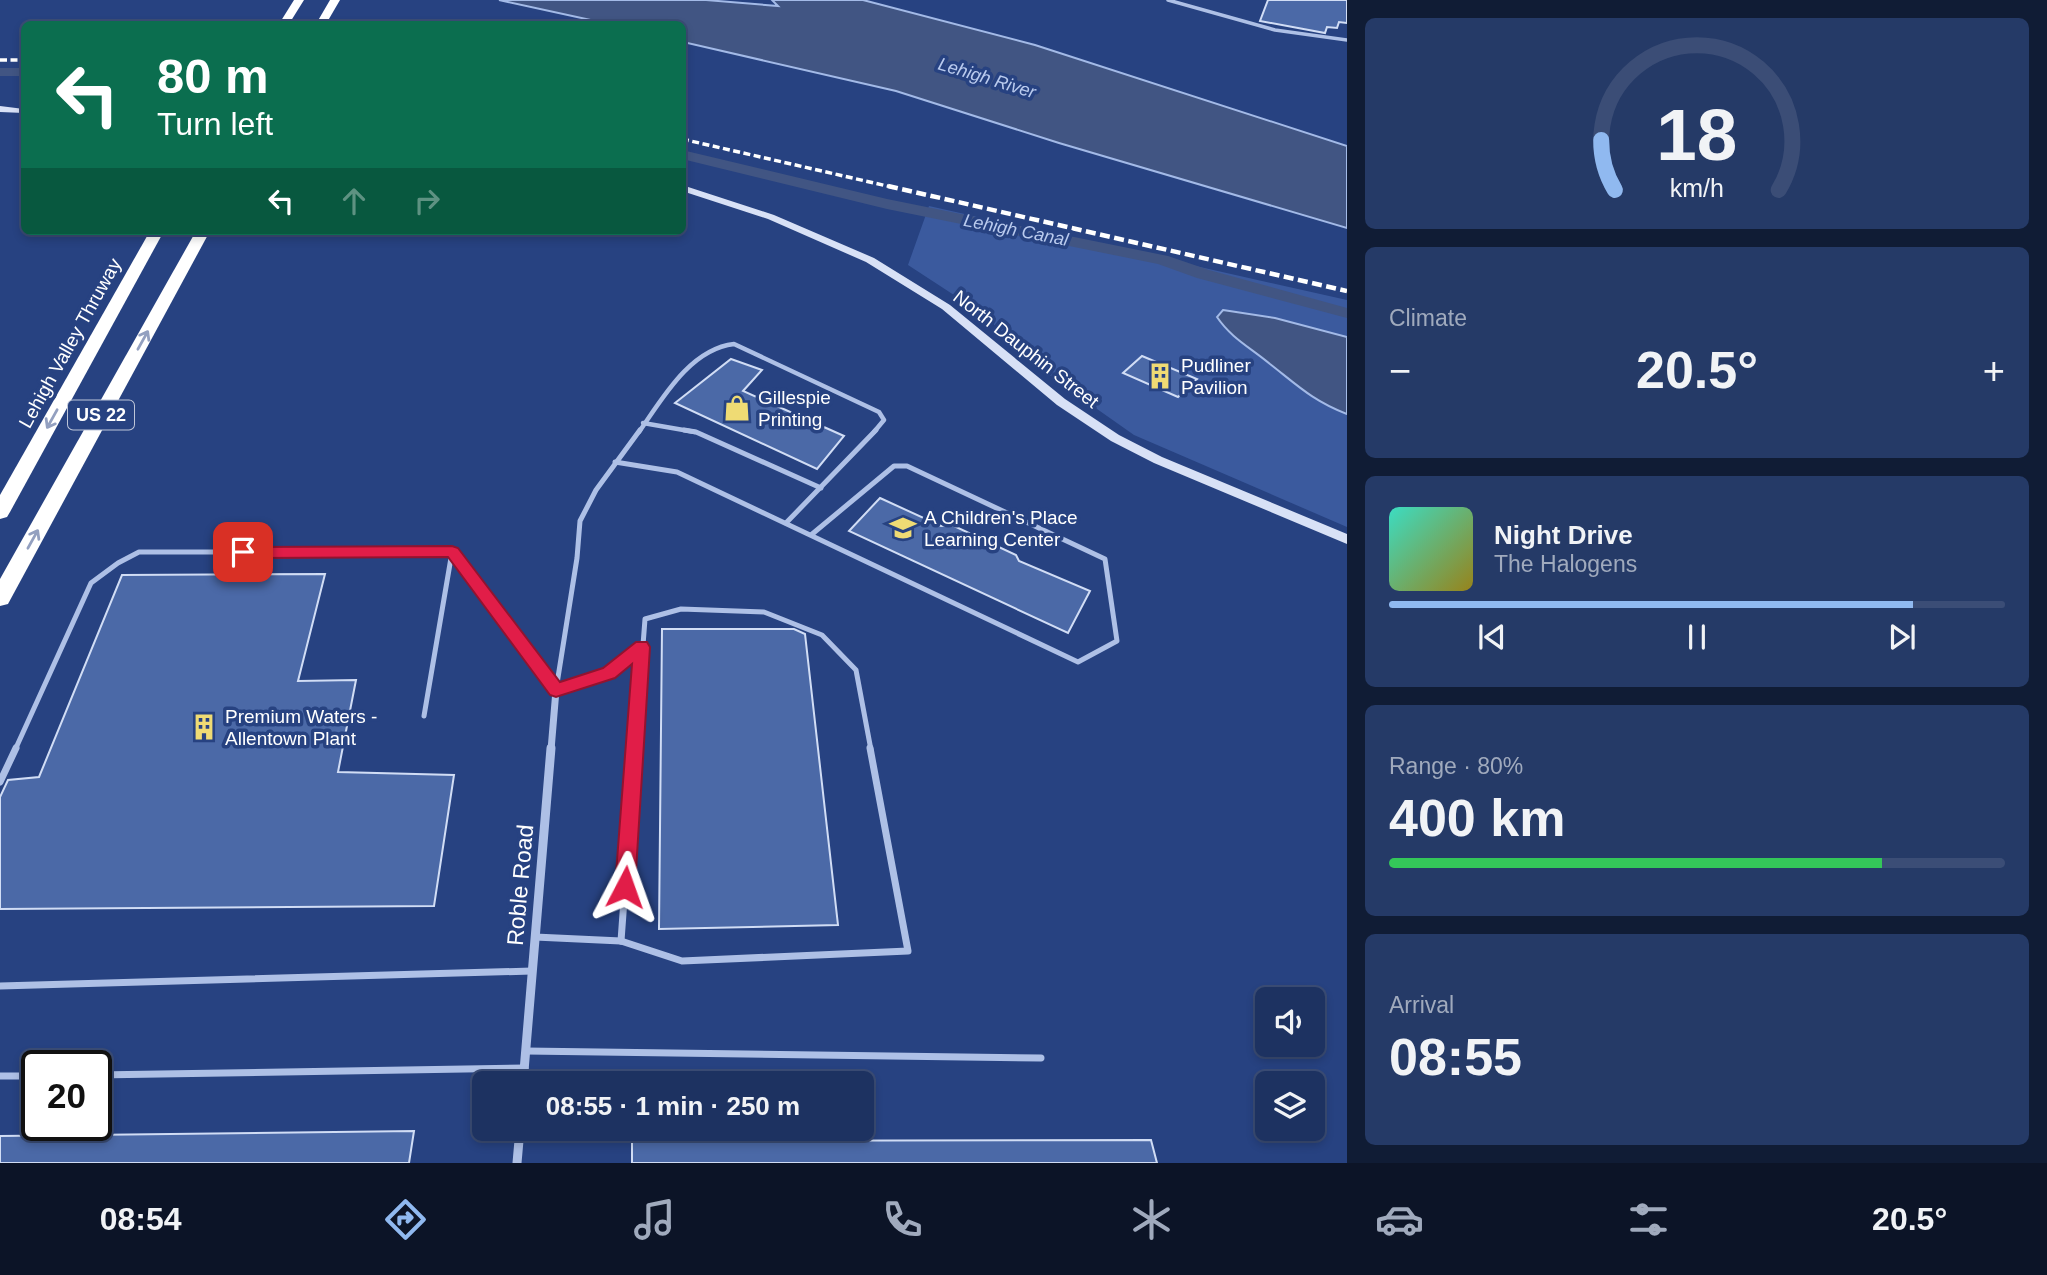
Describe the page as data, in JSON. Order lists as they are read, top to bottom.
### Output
{
  "streets": {
    "highway": ["Lehigh Valley Thruway", "US 22"],
    "street": ["North Dauphin Street", "Roble Road"]
  },
  "water": ["Lehigh River", "Lehigh Canal"],
  "places": {
    "building": ["Pudliner Pavilion", "Premium Waters - Allentown Plant"],
    "shop": ["Gillespie Printing"],
    "school or university": ["A Children's Place Learning Center"]
  },
  "page": {
    "turn": ["80 m", "Turn left"],
    "tile": [
      "Climate",
      ["Range · 80%", "400 km"],
      ["Arrival", "08:55"]
    ],
    "heat": ["−", "20.5°", "+"],
    "song": ["Night Drive", "The Halogens"],
    "limit": "20",
    "trip": "08:55 · 1 min · 250 m",
    "tabs": ["08:54", "20.5°"],
    "gauge": ["18", "km/h"]
  }
}
